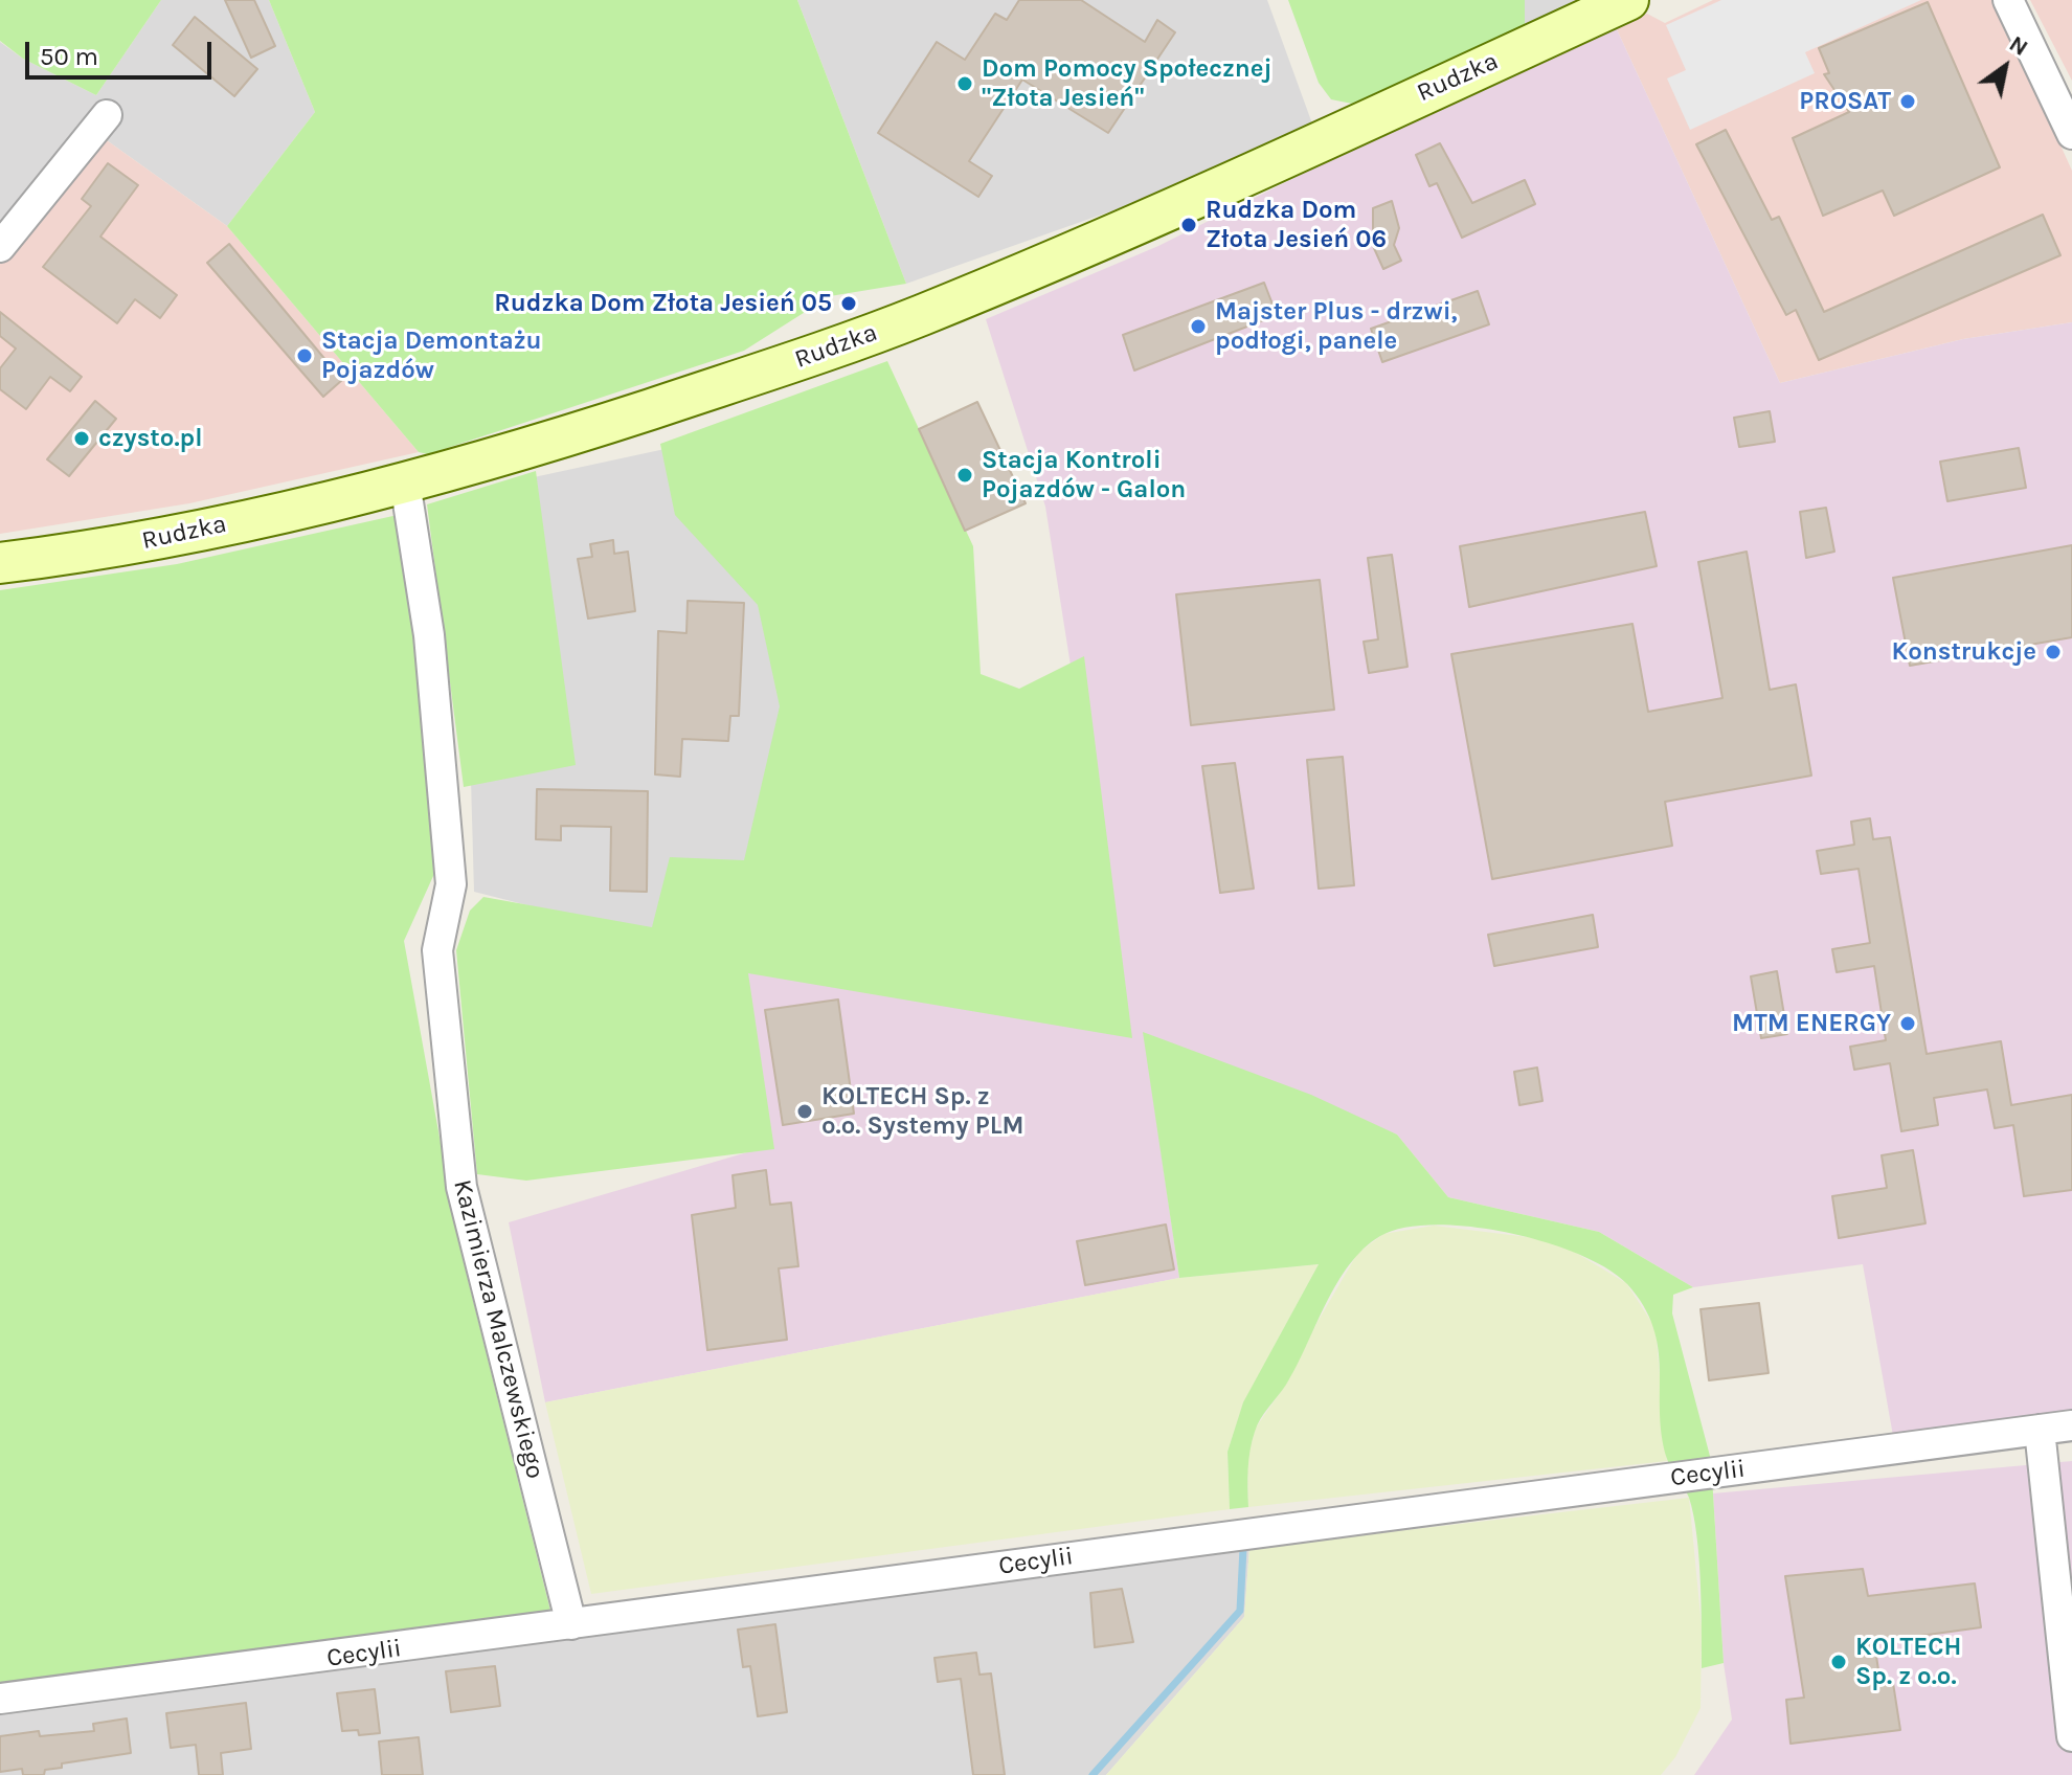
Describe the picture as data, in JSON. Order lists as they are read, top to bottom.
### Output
{
  "streets": {
    "street": ["Rudzka", "Kazimierza Malczewskiego", "Cecylii"]
  },
  "crossings": [
    ["Rudzka", "Kazimierza Malczewskiego"],
    ["Kazimierza Malczewskiego", "Cecylii"]
  ],
  "places": [
    "Dom Pomocy Społecznej \"Złota Jesień\"",
    "PROSAT",
    "Rudzka Dom Złota Jesień 06",
    "Rudzka Dom Złota Jesień 05",
    "Majster Plus - drzwi, podłogi, panele",
    "Stacja Demontażu Pojazdów",
    "czysto.pl",
    "Stacja Kontroli Pojazdów - Galon",
    "Konstrukcje",
    "MTM ENERGY",
    "KOLTECH Sp. z o.o. Systemy PLM",
    "KOLTECH Sp. z o.o."
  ],
  "scale_bar": "50 m",
  "north": "top right"
}
